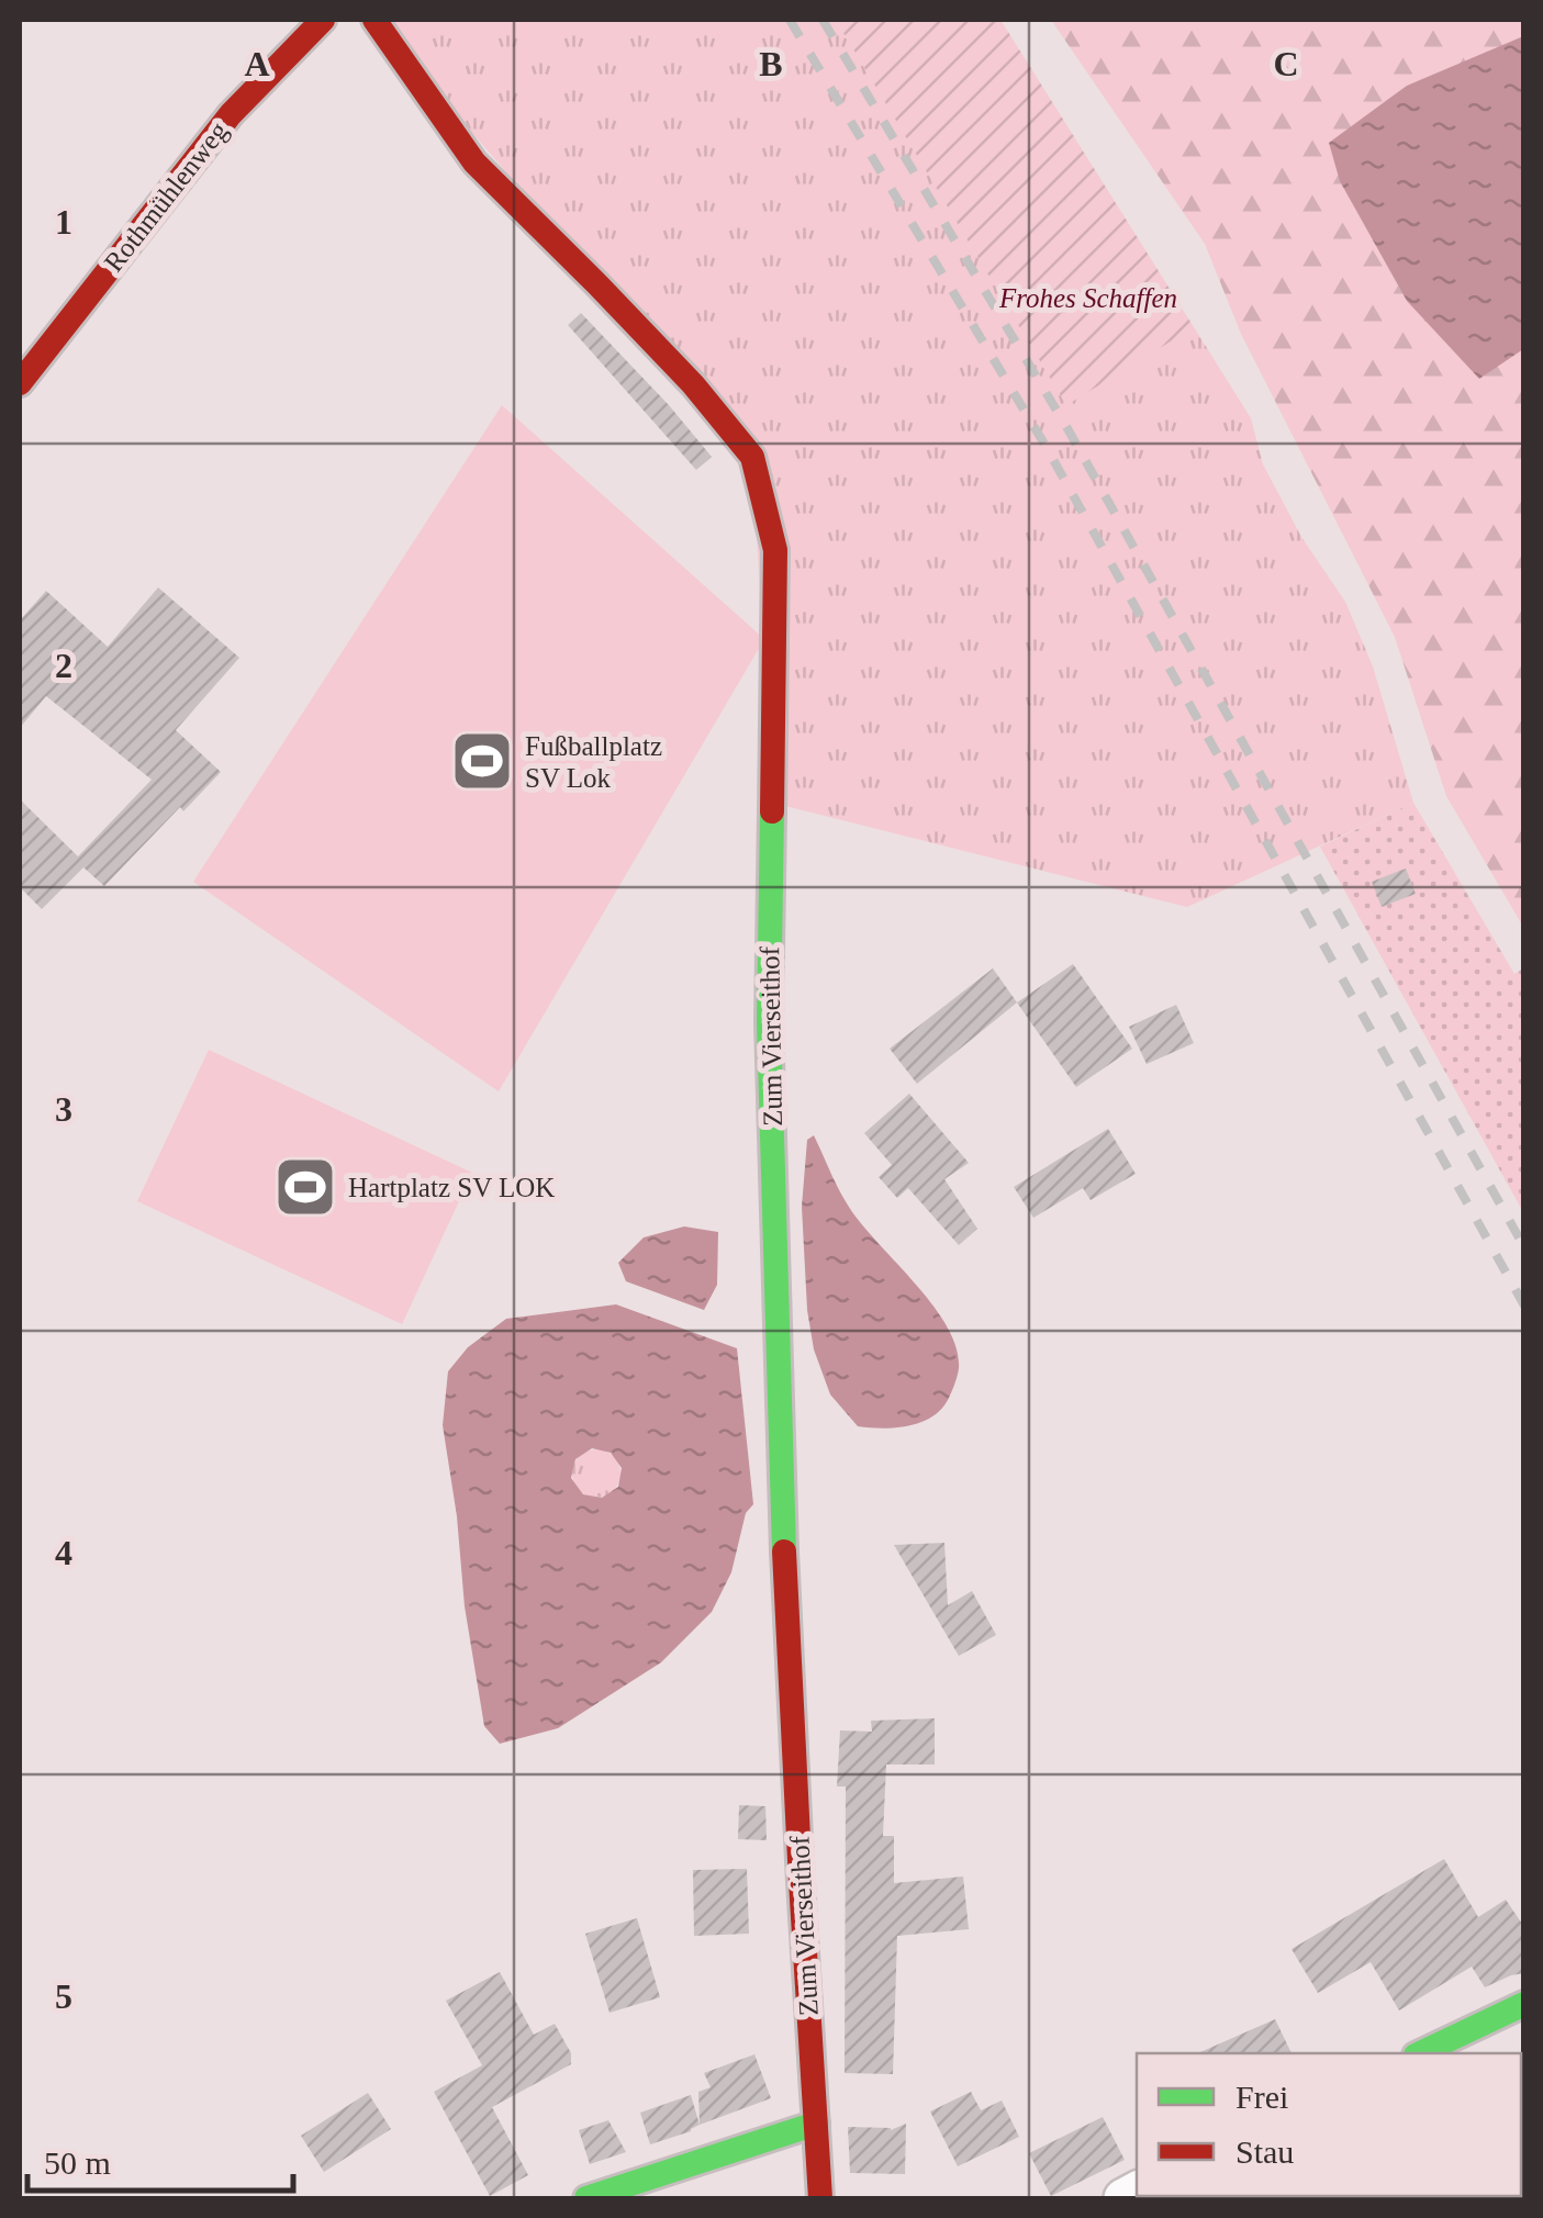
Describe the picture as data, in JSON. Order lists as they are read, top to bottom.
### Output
{
  "streets": {
    "street": ["Rothmühlenweg", "Zum Vierseithof"]
  },
  "parks": ["Frohes Schaffen"],
  "places": {
    "sports": ["Fußballplatz SV Lok", "Hartplatz SV LOK"]
  },
  "legend": ["Frei", "Stau"],
  "scale_bar": "50 m",
  "grid": {
    "columns": ["A", "B", "C"],
    "rows": [
      "1",
      "2",
      "3",
      "4",
      "5"
    ]
  }
}
